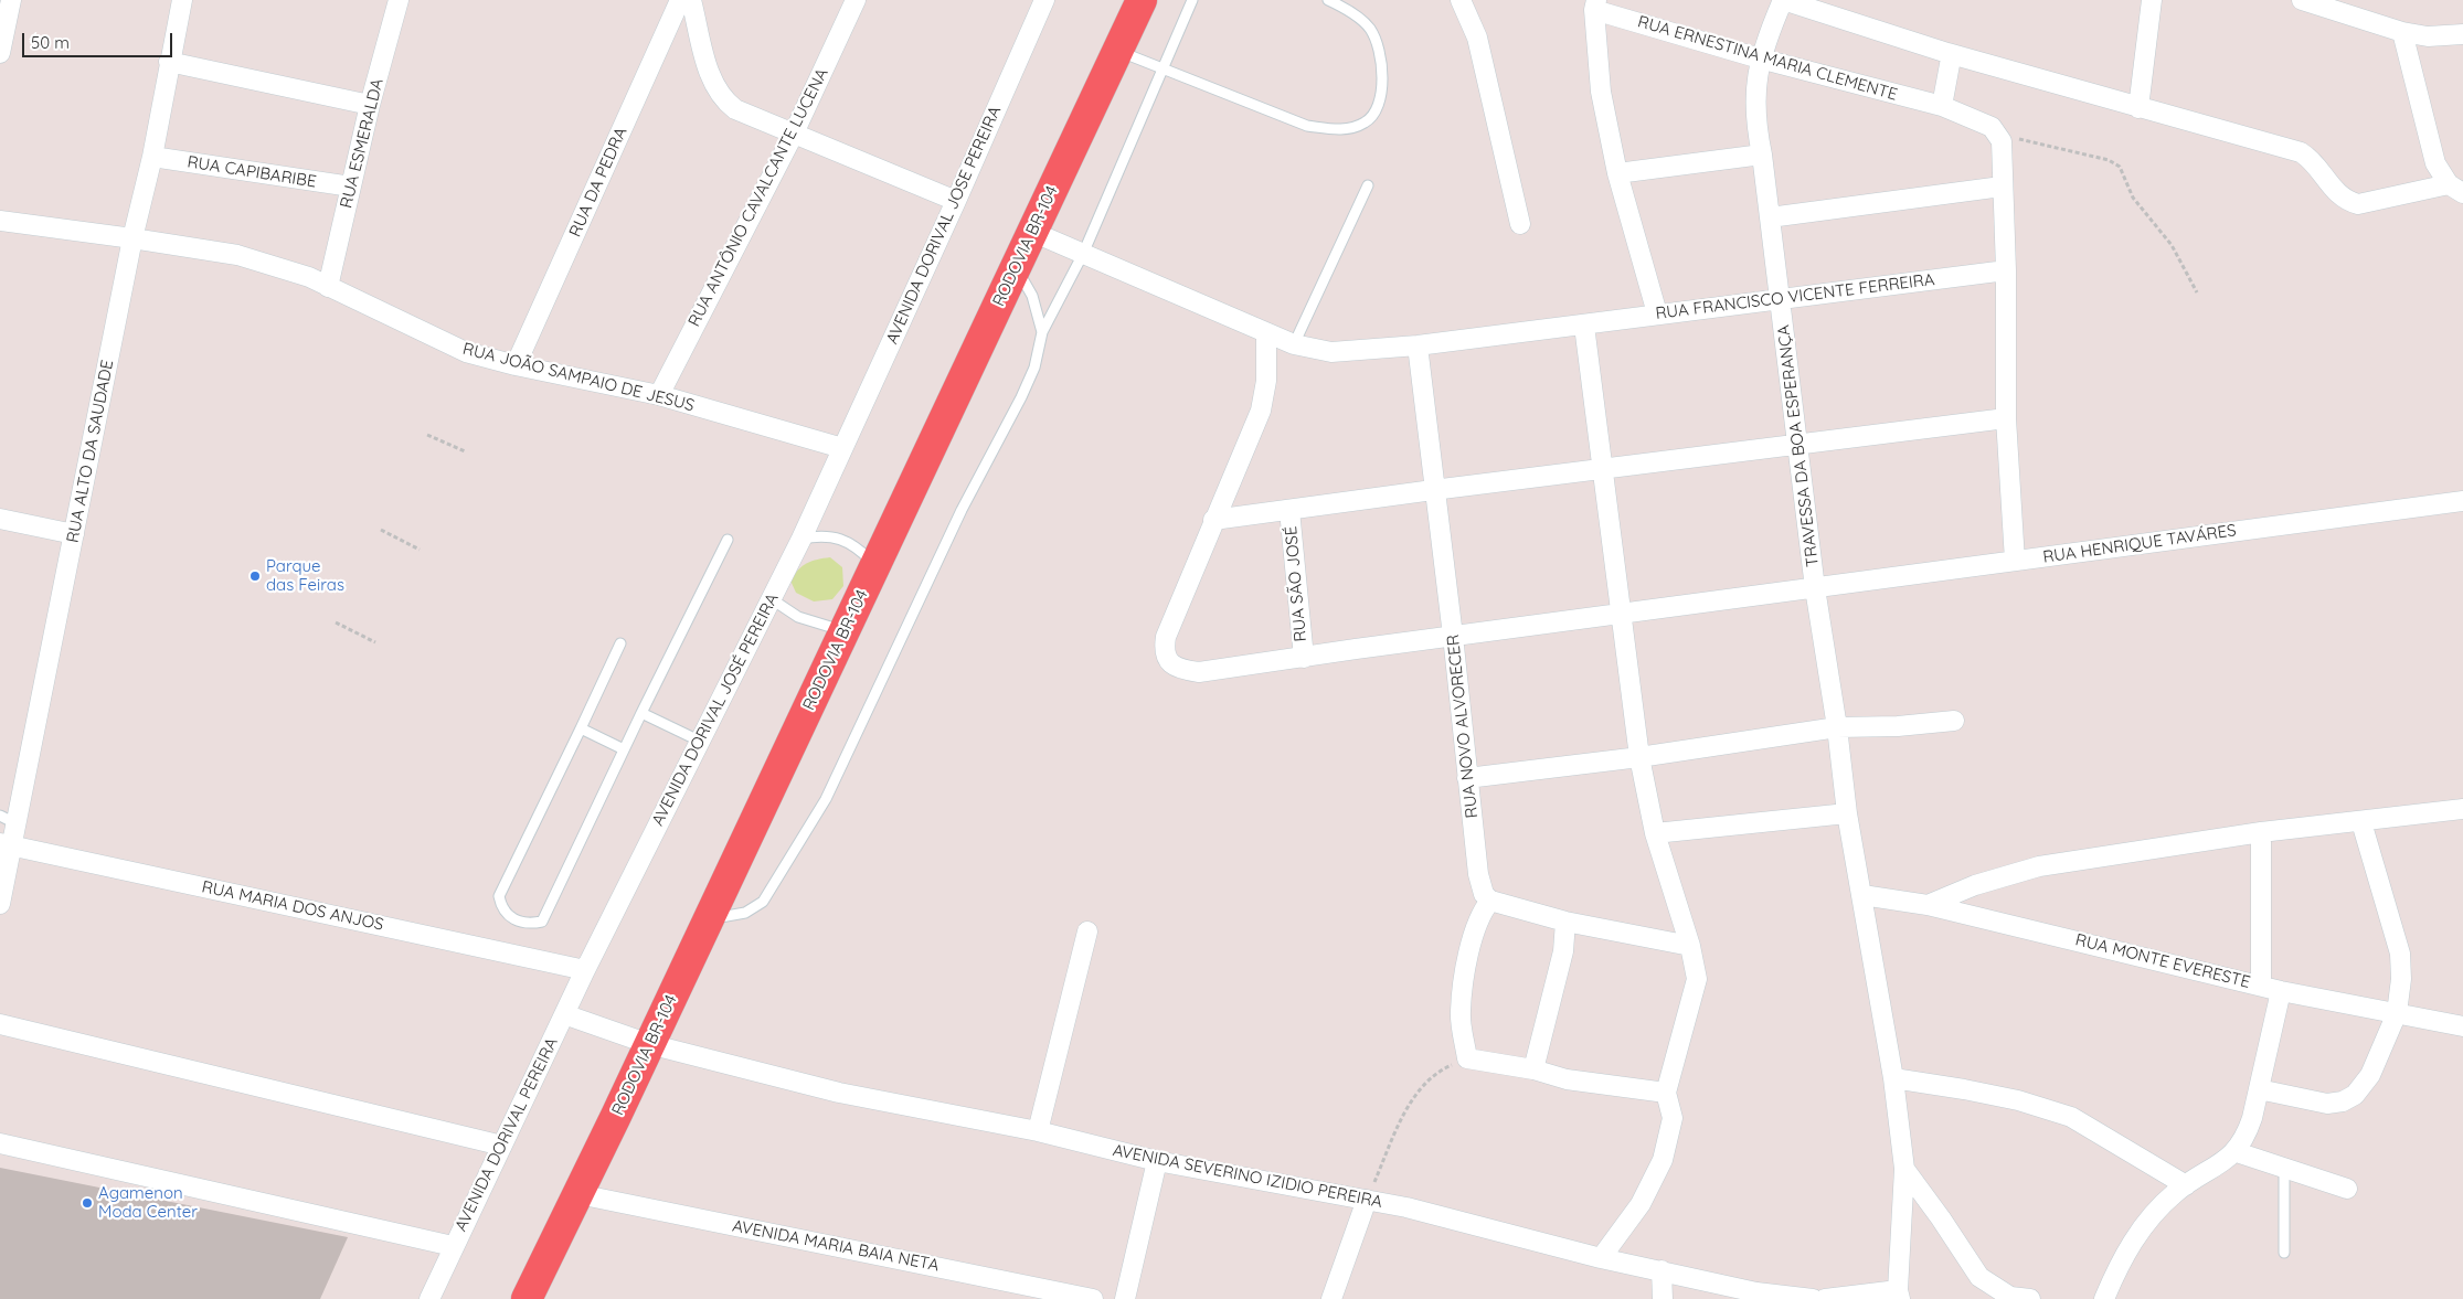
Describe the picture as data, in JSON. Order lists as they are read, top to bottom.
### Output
{
  "streets": {
    "highway": ["RODOVIA BR-104"],
    "street": [
      "RUA ERNESTINA MARIA CLEMENTE",
      "RUA ESMERALDA",
      "RUA CAPIBARIBE",
      "RUA DA PEDRA",
      "RUA ANTÔNIO CAVALCANTE LUCENA",
      "AVENIDA DORIVAL JOSE PEREIRA",
      "RUA FRANCISCO VICENTE FERREIRA",
      "RUA JOÃO SAMPAIO DE JESUS",
      "TRAVESSA DA BOA ESPERANÇA",
      "RUA ALTO DA SAUDADE",
      "RUA HENRIQUE TAVÁRES",
      "RUA SÃO JOSÉ",
      "AVENIDA DORIVAL JOSÉ PEREIRA",
      "RUA NOVO ALVORECER",
      "RUA MARIA DOS ANJOS",
      "RUA MONTE EVERESTE",
      "AVENIDA DORIVAL PEREIRA",
      "AVENIDA SEVERINO IZIDIO PEREIRA",
      "AVENIDA MARIA BAIA NETA"
    ]
  },
  "crossings": [
    ["RUA ERNESTINA MARIA CLEMENTE", "TRAVESSA DA BOA ESPERANÇA"],
    ["RUA ESMERALDA", "RUA CAPIBARIBE"],
    ["RUA ESMERALDA", "RUA JOÃO SAMPAIO DE JESUS"],
    ["RUA CAPIBARIBE", "RUA ALTO DA SAUDADE"],
    ["RUA DA PEDRA", "RUA JOÃO SAMPAIO DE JESUS"],
    ["RUA ANTÔNIO CAVALCANTE LUCENA", "RUA JOÃO SAMPAIO DE JESUS"],
    ["AVENIDA DORIVAL JOSE PEREIRA", "RUA JOÃO SAMPAIO DE JESUS"],
    ["AVENIDA DORIVAL JOSE PEREIRA", "AVENIDA DORIVAL JOSÉ PEREIRA"],
    ["RODOVIA BR-104", "RUA FRANCISCO VICENTE FERREIRA"],
    ["RODOVIA BR-104", "AVENIDA DORIVAL JOSÉ PEREIRA"],
    ["RODOVIA BR-104", "AVENIDA SEVERINO IZIDIO PEREIRA"],
    ["RODOVIA BR-104", "AVENIDA MARIA BAIA NETA"],
    ["RUA FRANCISCO VICENTE FERREIRA", "TRAVESSA DA BOA ESPERANÇA"],
    ["RUA FRANCISCO VICENTE FERREIRA", "RUA HENRIQUE TAVÁRES"],
    ["RUA FRANCISCO VICENTE FERREIRA", "RUA NOVO ALVORECER"],
    ["RUA JOÃO SAMPAIO DE JESUS", "RUA ALTO DA SAUDADE"],
    ["RUA JOÃO SAMPAIO DE JESUS", "AVENIDA DORIVAL JOSÉ PEREIRA"],
    ["TRAVESSA DA BOA ESPERANÇA", "RUA HENRIQUE TAVÁRES"],
    ["TRAVESSA DA BOA ESPERANÇA", "RUA MONTE EVERESTE"],
    ["RUA ALTO DA SAUDADE", "RUA MARIA DOS ANJOS"],
    ["RUA HENRIQUE TAVÁRES", "RUA SÃO JOSÉ"],
    ["RUA HENRIQUE TAVÁRES", "RUA NOVO ALVORECER"],
    ["AVENIDA DORIVAL JOSÉ PEREIRA", "RUA MARIA DOS ANJOS"],
    ["AVENIDA DORIVAL JOSÉ PEREIRA", "AVENIDA DORIVAL PEREIRA"],
    ["RUA MARIA DOS ANJOS", "AVENIDA DORIVAL PEREIRA"],
    ["AVENIDA DORIVAL PEREIRA", "AVENIDA SEVERINO IZIDIO PEREIRA"]
  ],
  "places": ["Parque das Feiras", "Agamenon Moda Center"],
  "scale_bar": "50 m"
}
